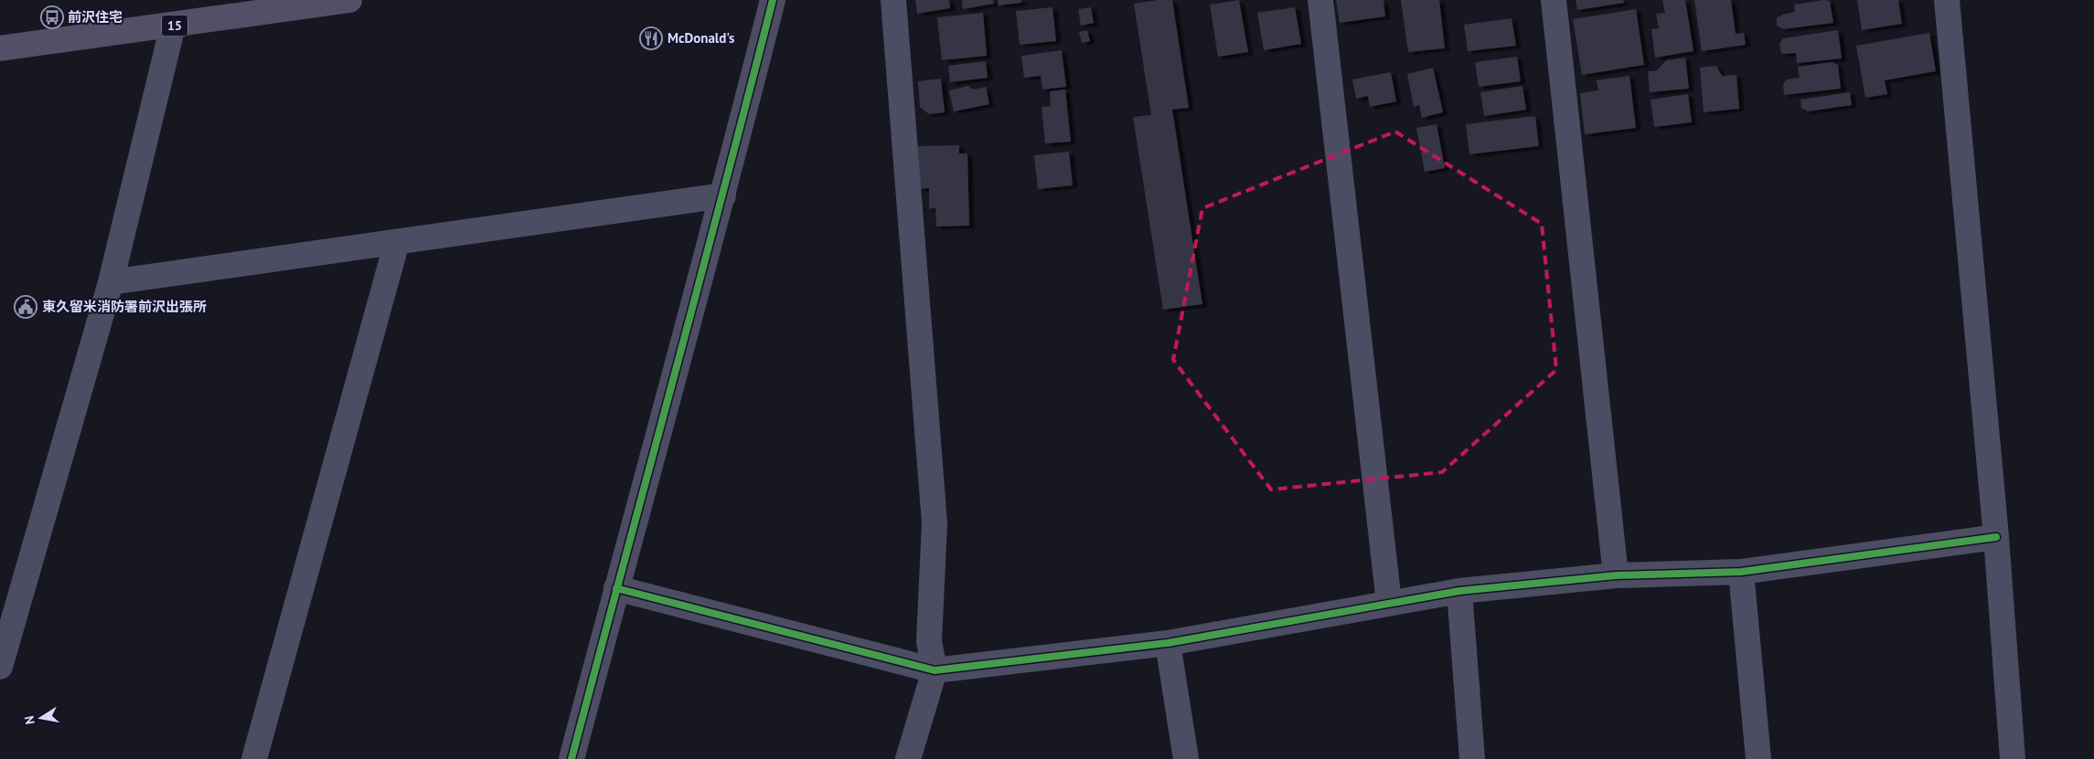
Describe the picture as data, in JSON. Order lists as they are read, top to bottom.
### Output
{
  "streets": {
    "main road": ["15"]
  },
  "places": {
    "bus stop": ["前沢住宅"],
    "restaurant": ["McDonald's"],
    "public building": ["東久留米消防署前沢出張所"]
  },
  "north": "left"
}
